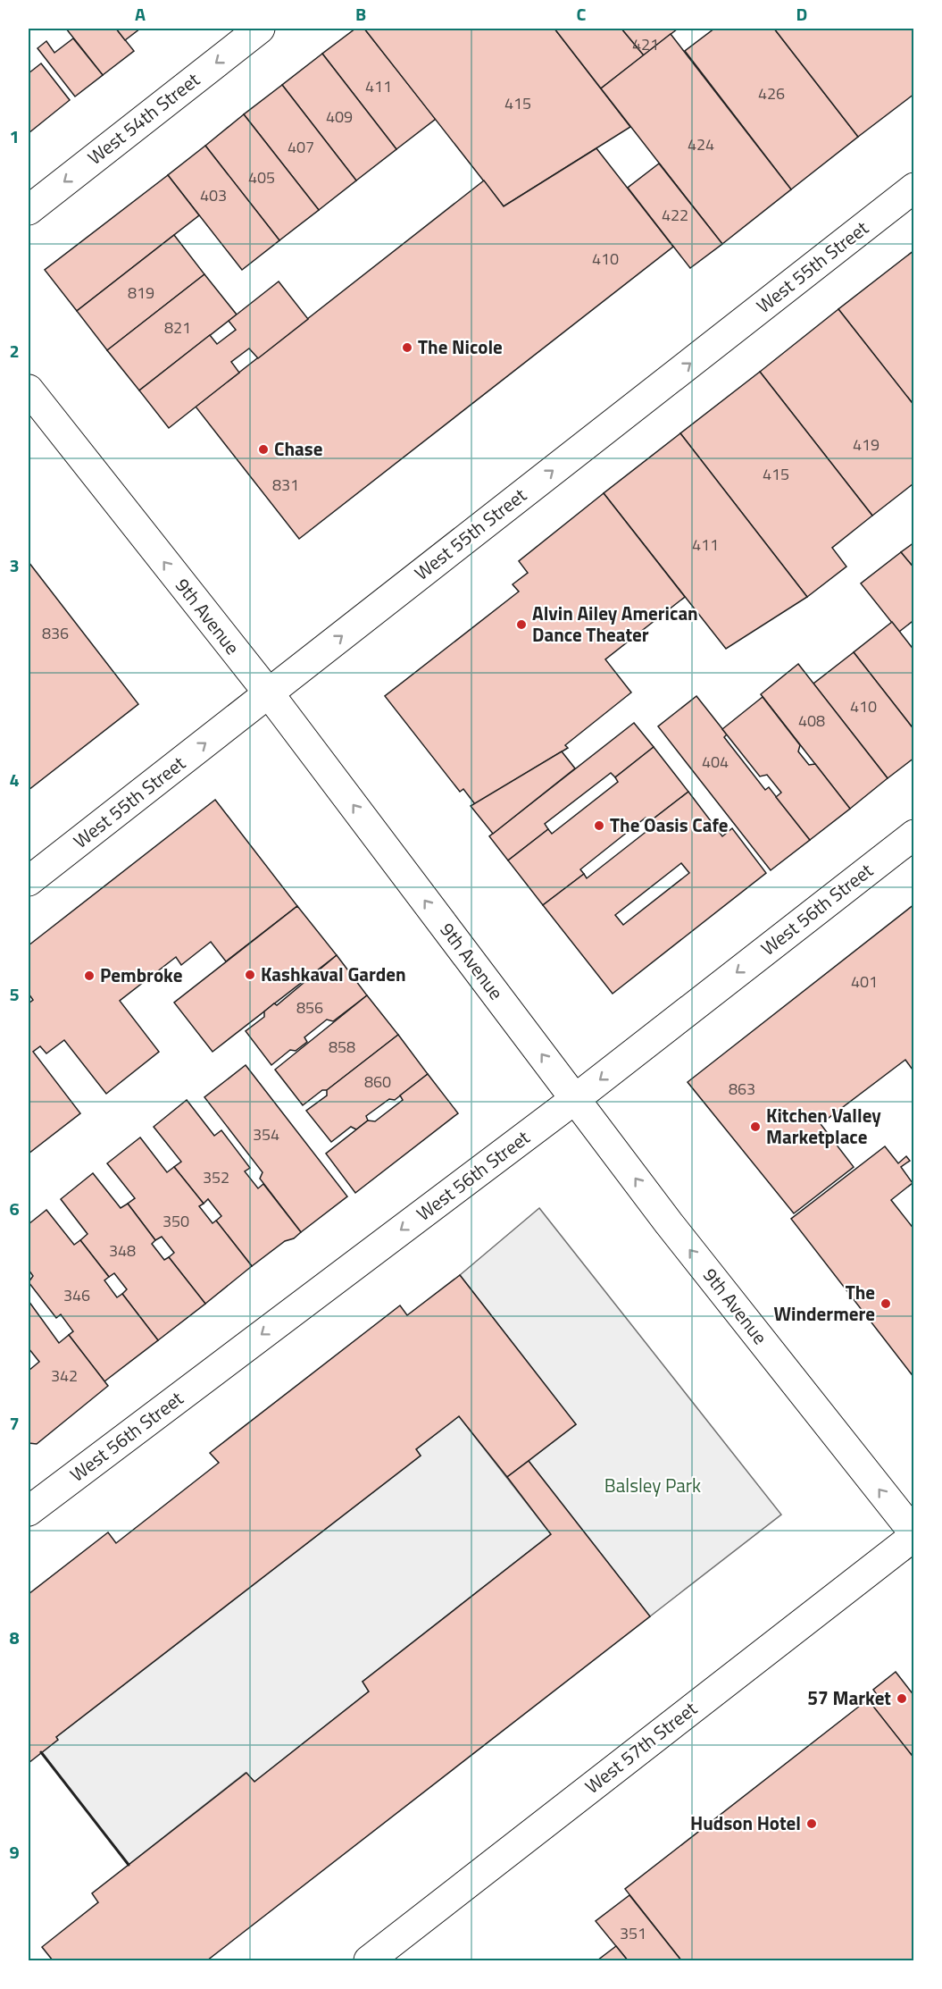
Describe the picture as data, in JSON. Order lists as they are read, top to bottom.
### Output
{
  "streets": {
    "main road": [
      "West 54th Street",
      "West 55th Street",
      "9th Avenue",
      "West 56th Street",
      "West 57th Street"
    ]
  },
  "crossings": [
    ["West 55th Street", "9th Avenue"],
    ["9th Avenue", "West 56th Street"],
    ["9th Avenue", "West 57th Street"]
  ],
  "one_way": [
    "West 54th Street",
    "West 55th Street",
    "9th Avenue",
    "West 56th Street"
  ],
  "parks": ["Balsley Park"],
  "places": [
    "The Nicole",
    "Chase",
    "Alvin Ailey American Dance Theater",
    "The Oasis Cafe",
    "Kashkaval Garden",
    "Pembroke",
    "Kitchen Valley Marketplace",
    "The Windermere",
    "57 Market",
    "Hudson Hotel"
  ],
  "house_numbers": [
    "421",
    "411",
    "426",
    "415",
    "409",
    "424",
    "407",
    "405",
    "403",
    "422",
    "410",
    "819",
    "821",
    "419",
    "415",
    "831",
    "411",
    "836",
    "410",
    "408",
    "404",
    "401",
    "856",
    "858",
    "860",
    "863",
    "354",
    "352",
    "350",
    "348",
    "346",
    "342",
    "351"
  ],
  "grid": {
    "columns": [
      "A",
      "B",
      "C",
      "D"
    ],
    "rows": [
      "1",
      "2",
      "3",
      "4",
      "5",
      "6",
      "7",
      "8",
      "9"
    ]
  }
}
